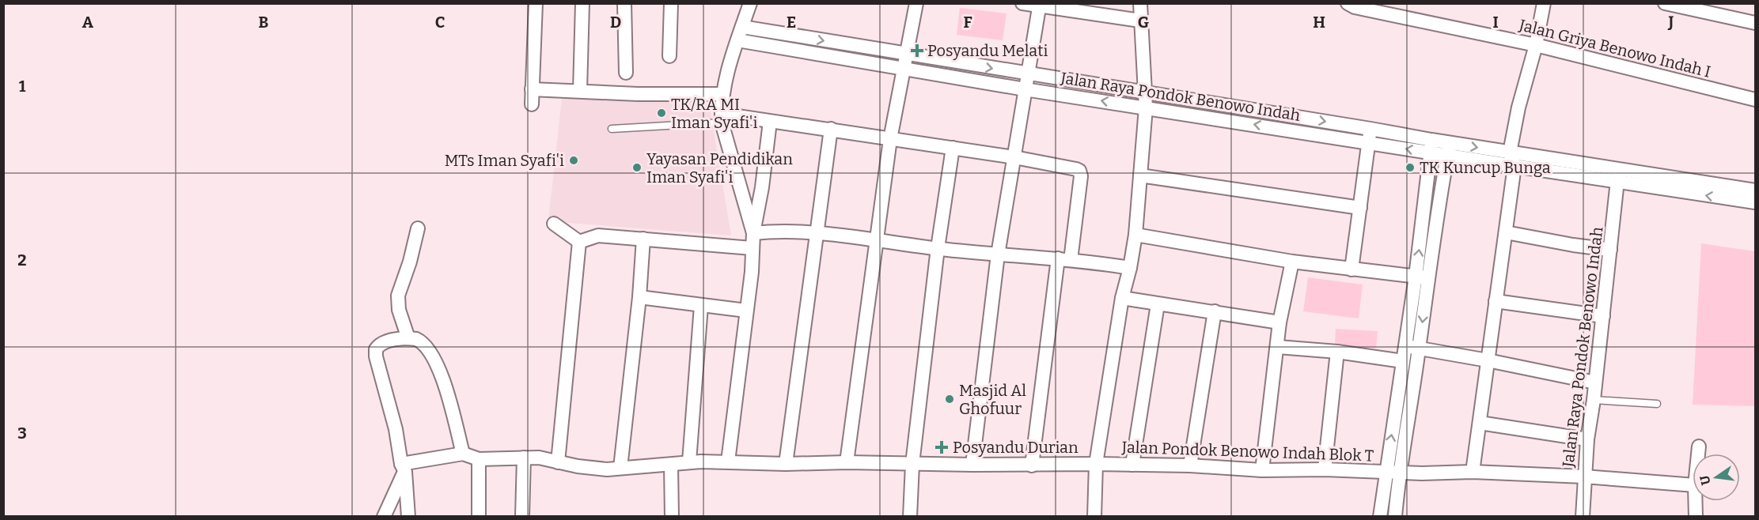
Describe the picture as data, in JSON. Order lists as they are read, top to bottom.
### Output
{
  "streets": {
    "street": ["Jalan Griya Benowo Indah I", "Jalan Raya Pondok Benowo Indah", "Jalan Pondok Benowo Indah Blok T"]
  },
  "crossings": [
    ["Jalan Raya Pondok Benowo Indah", "Jalan Pondok Benowo Indah Blok T"]
  ],
  "places": {
    "health": ["Posyandu Melati", "Posyandu Durian"],
    "other": [
      "TK/RA MI Iman Syafi'i",
      "MTs Iman Syafi'i",
      "Yayasan Pendidikan Iman Syafi'i",
      "TK Kuncup Bunga",
      "Masjid Al Ghofuur"
    ]
  },
  "north": "left",
  "grid": {
    "columns": [
      "A",
      "B",
      "C",
      "D",
      "E",
      "F",
      "G",
      "H",
      "I",
      "J"
    ],
    "rows": ["1", "2", "3"]
  }
}
